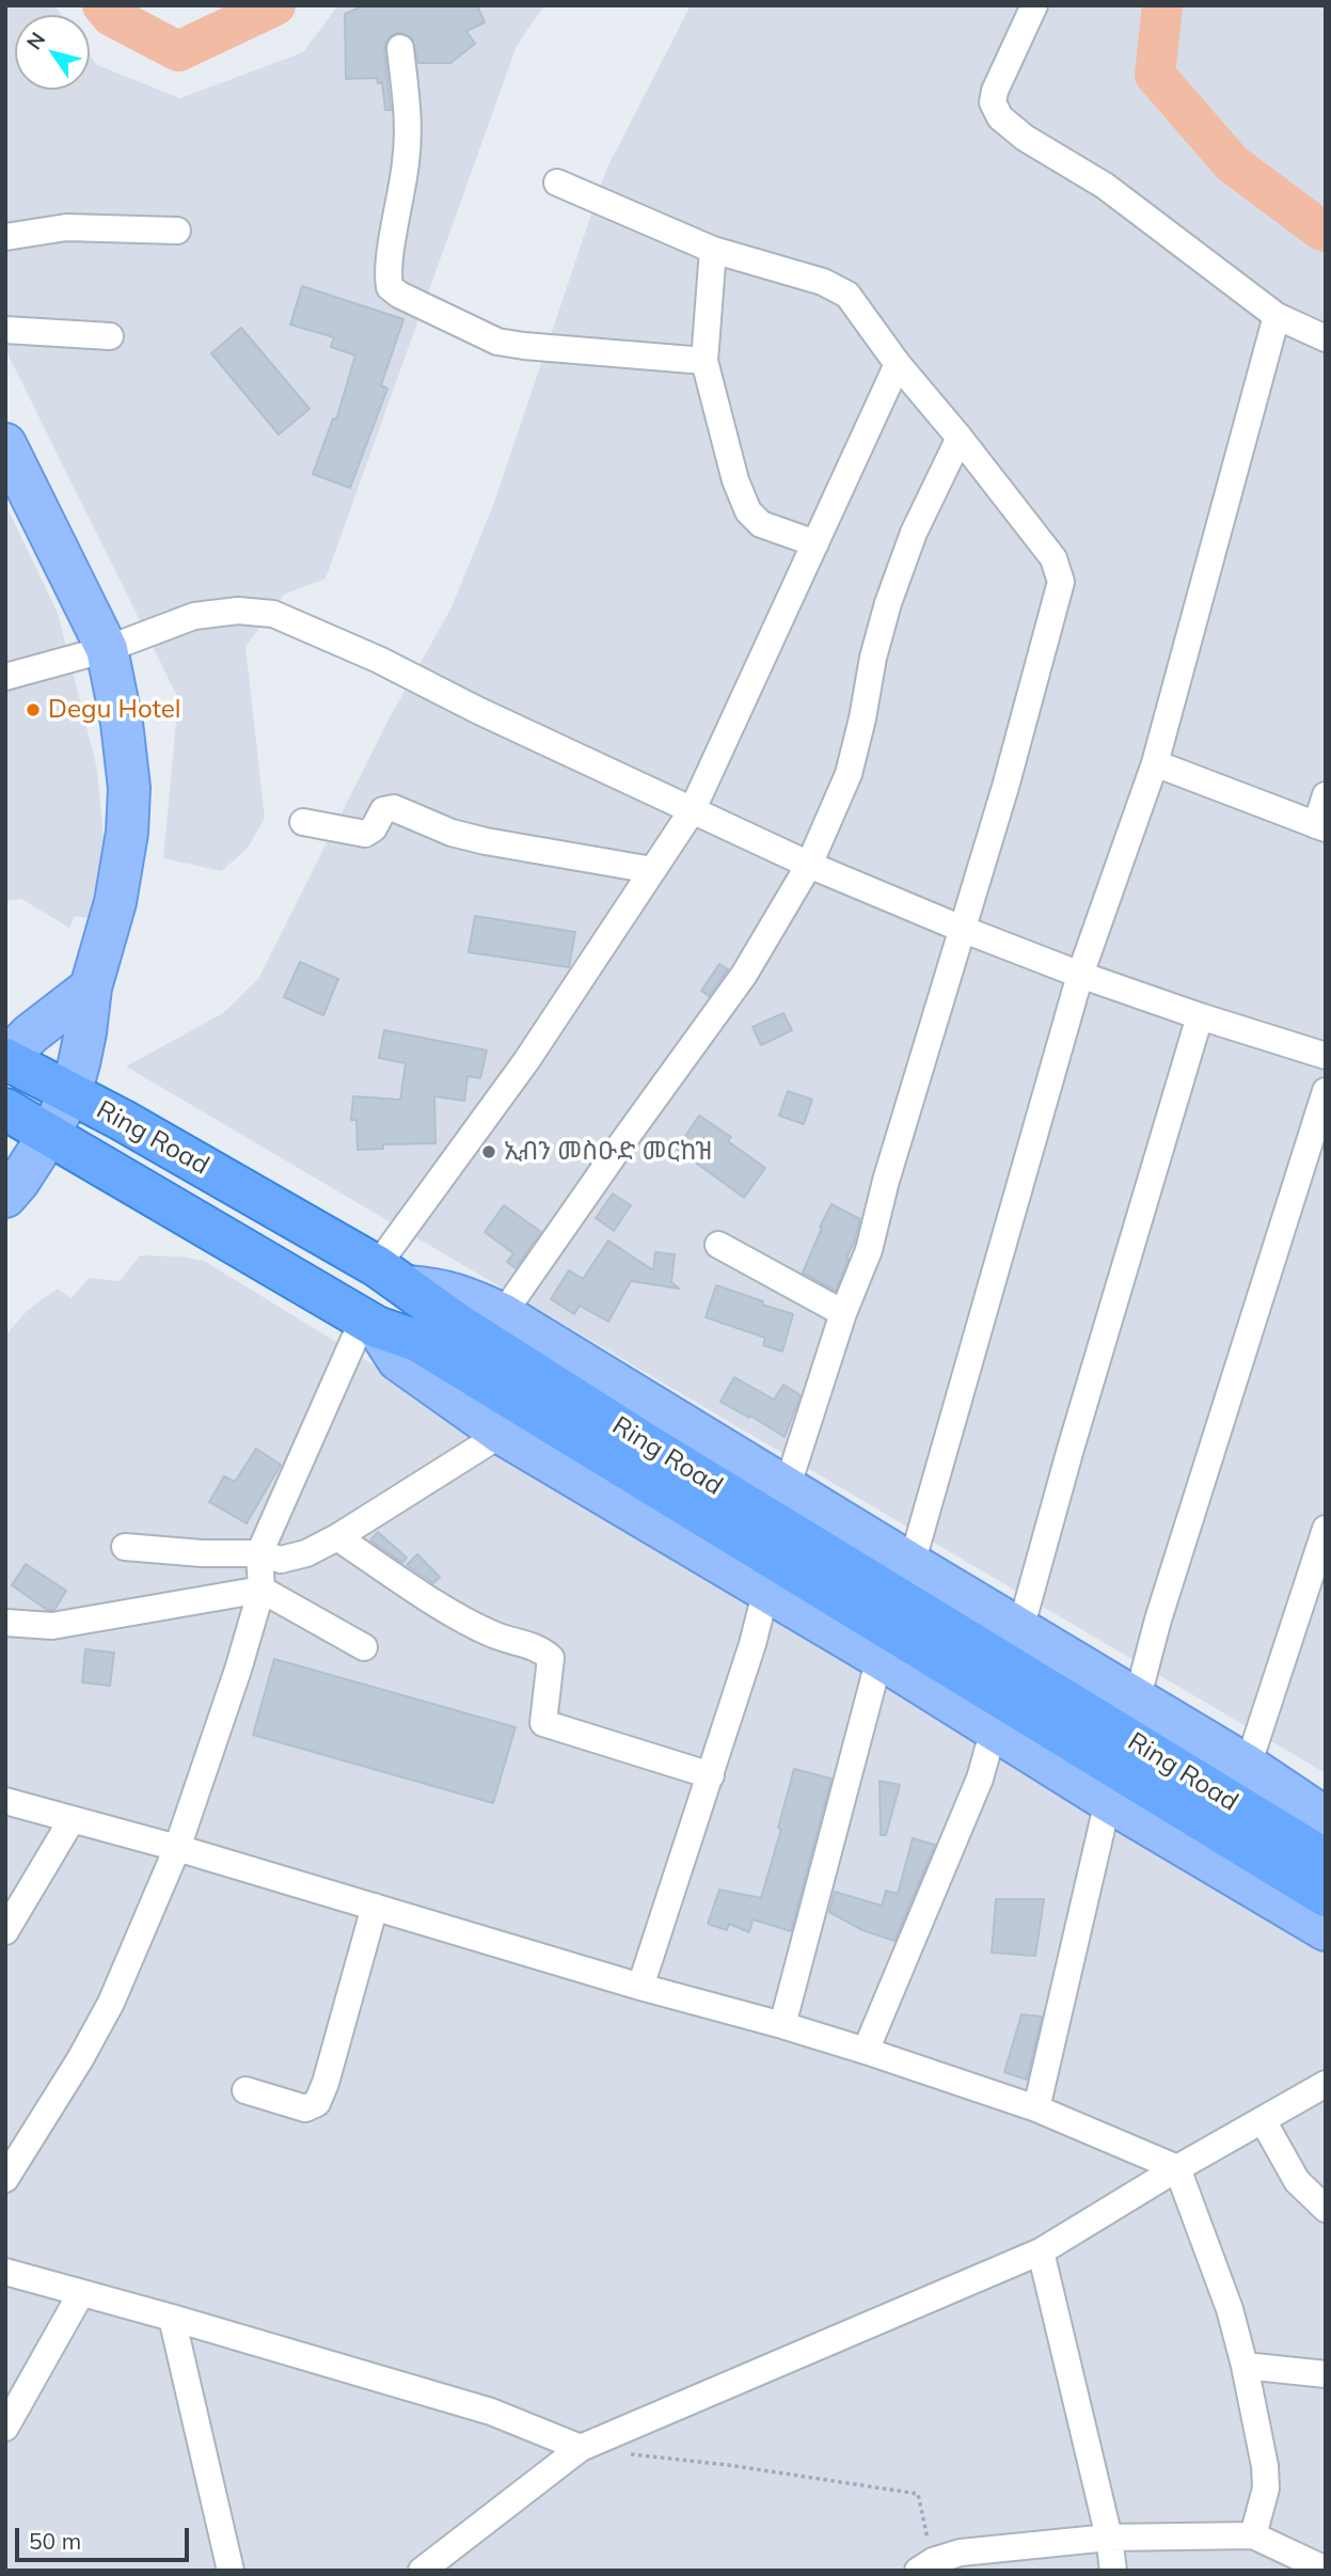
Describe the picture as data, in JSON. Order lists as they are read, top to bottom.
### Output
{
  "streets": {
    "highway": ["Ring Road"]
  },
  "places": ["Degu Hotel", "ኢብን መስዑድ መርከዝ"],
  "scale_bar": "50 m",
  "north": "top left"
}
